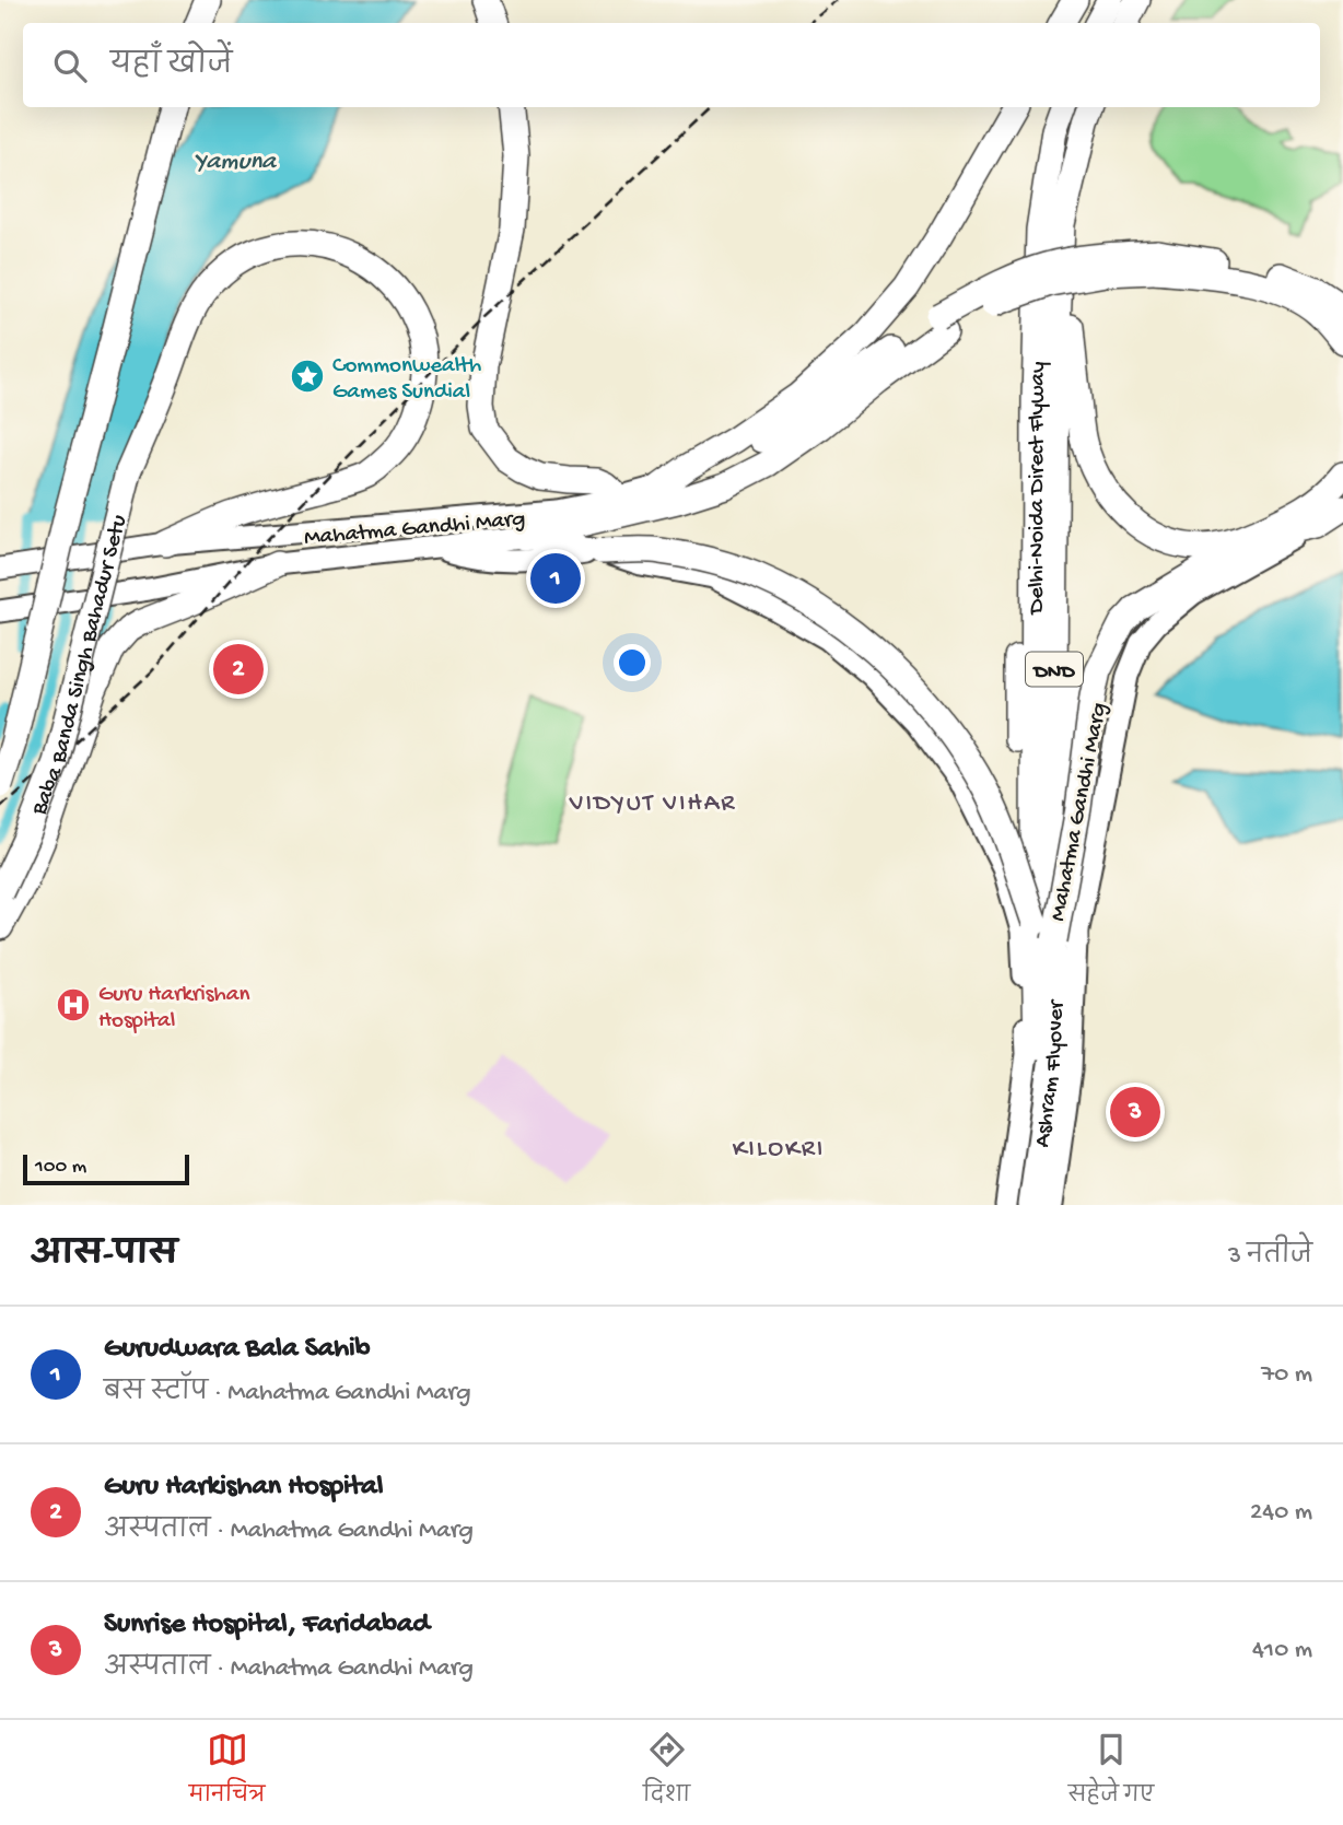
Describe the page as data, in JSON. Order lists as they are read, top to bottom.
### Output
{
  "streets": {
    "highway": [
      "Delhi-Noida Direct Flyway",
      "Baba Banda Singh Bahadur Setu",
      "DND",
      "Ashram Flyover"
    ],
    "main road": ["Mahatma Gandhi Marg"]
  },
  "crossings": [
    ["Delhi-Noida Direct Flyway", "Mahatma Gandhi Marg"],
    ["Delhi-Noida Direct Flyway", "Ashram Flyover"],
    ["Mahatma Gandhi Marg", "Baba Banda Singh Bahadur Setu"],
    ["Mahatma Gandhi Marg", "Ashram Flyover"]
  ],
  "districts": ["VIDYUT VIHAR", "KILOKRI"],
  "water": ["Yamuna"],
  "places": {
    "place": ["Commonwealth Games Sundial"],
    "hospital": ["Guru Harkrishan Hospital"]
  },
  "scale_bar": "100 m",
  "page": {
    "search": "यहाँ खोजें",
    "pins": ["1", "2", "3"],
    "scale": "100 m",
    "heading": ["आस-पास", "3 नतीजे"],
    "list": [
      {
        "mark": "1",
        "name": "Gurudwara Bala Sahib",
        "note": "बस स्टॉप · Mahatma Gandhi Marg",
        "value": "70 m"
      },
      {
        "mark": "2",
        "name": "Guru Harkishan Hospital",
        "note": "अस्पताल · Mahatma Gandhi Marg",
        "value": "240 m"
      },
      {
        "mark": "3",
        "name": "Sunrise Hospital, Faridabad",
        "note": "अस्पताल · Mahatma Gandhi Marg",
        "value": "410 m"
      }
    ],
    "nav": ["मानचित्र", "दिशा", "सहेजे गए"]
  }
}
